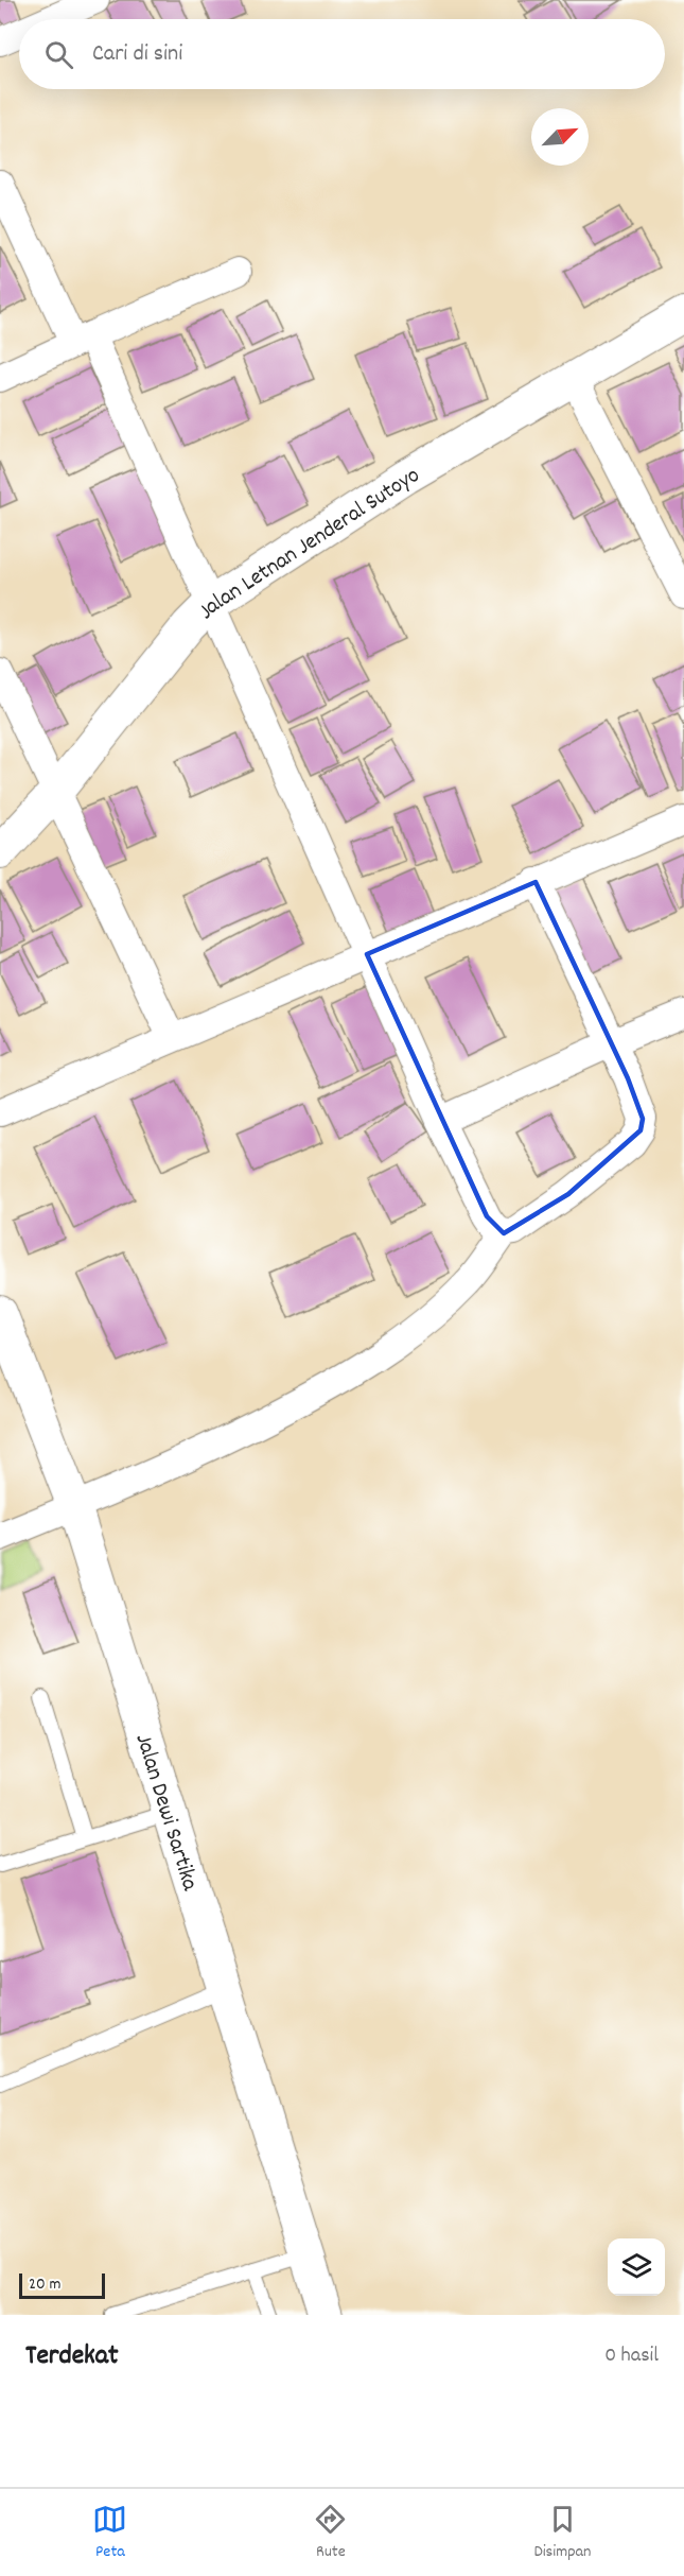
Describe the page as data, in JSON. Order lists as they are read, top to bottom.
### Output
{
  "streets": {
    "street": ["Jalan Letnan Jenderal Sutoyo", "Jalan Dewi Sartika"]
  },
  "scale_bar": "20 m",
  "north": "top right",
  "page": {
    "search": "Cari di sini",
    "scale": "20 m",
    "heading": ["Terdekat", "0 hasil"],
    "nav": ["Peta", "Rute", "Disimpan"]
  }
}
